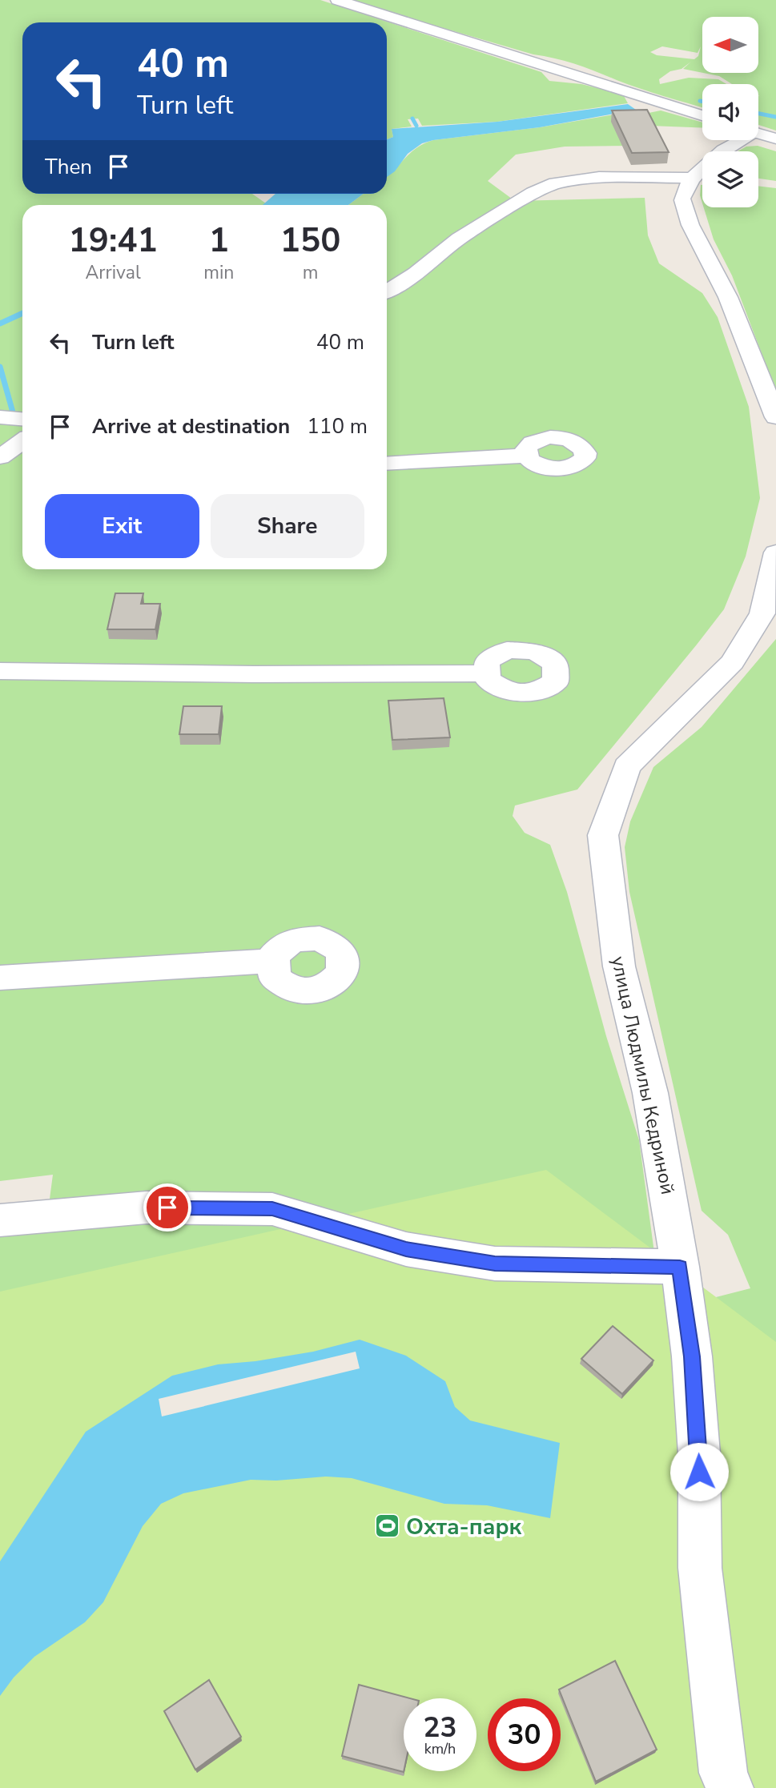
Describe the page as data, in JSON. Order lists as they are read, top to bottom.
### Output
{
  "streets": {
    "street": ["улица Людмилы Кедриной"]
  },
  "places": {
    "sports": ["Охта-парк"]
  },
  "north": "left",
  "page": {
    "turn": ["40 m", "Turn left"],
    "then": "Then",
    "eta": [
      "19:41",
      "Arrival",
      "1",
      "min",
      "150",
      "m"
    ],
    "list": [
      {
        "name": "Turn left",
        "value": "40 m"
      },
      {
        "name": "Arrive at destination",
        "value": "110 m"
      }
    ],
    "buttons": ["Exit", "Share"],
    "speed": "23 km/h",
    "limit": "30"
  }
}
